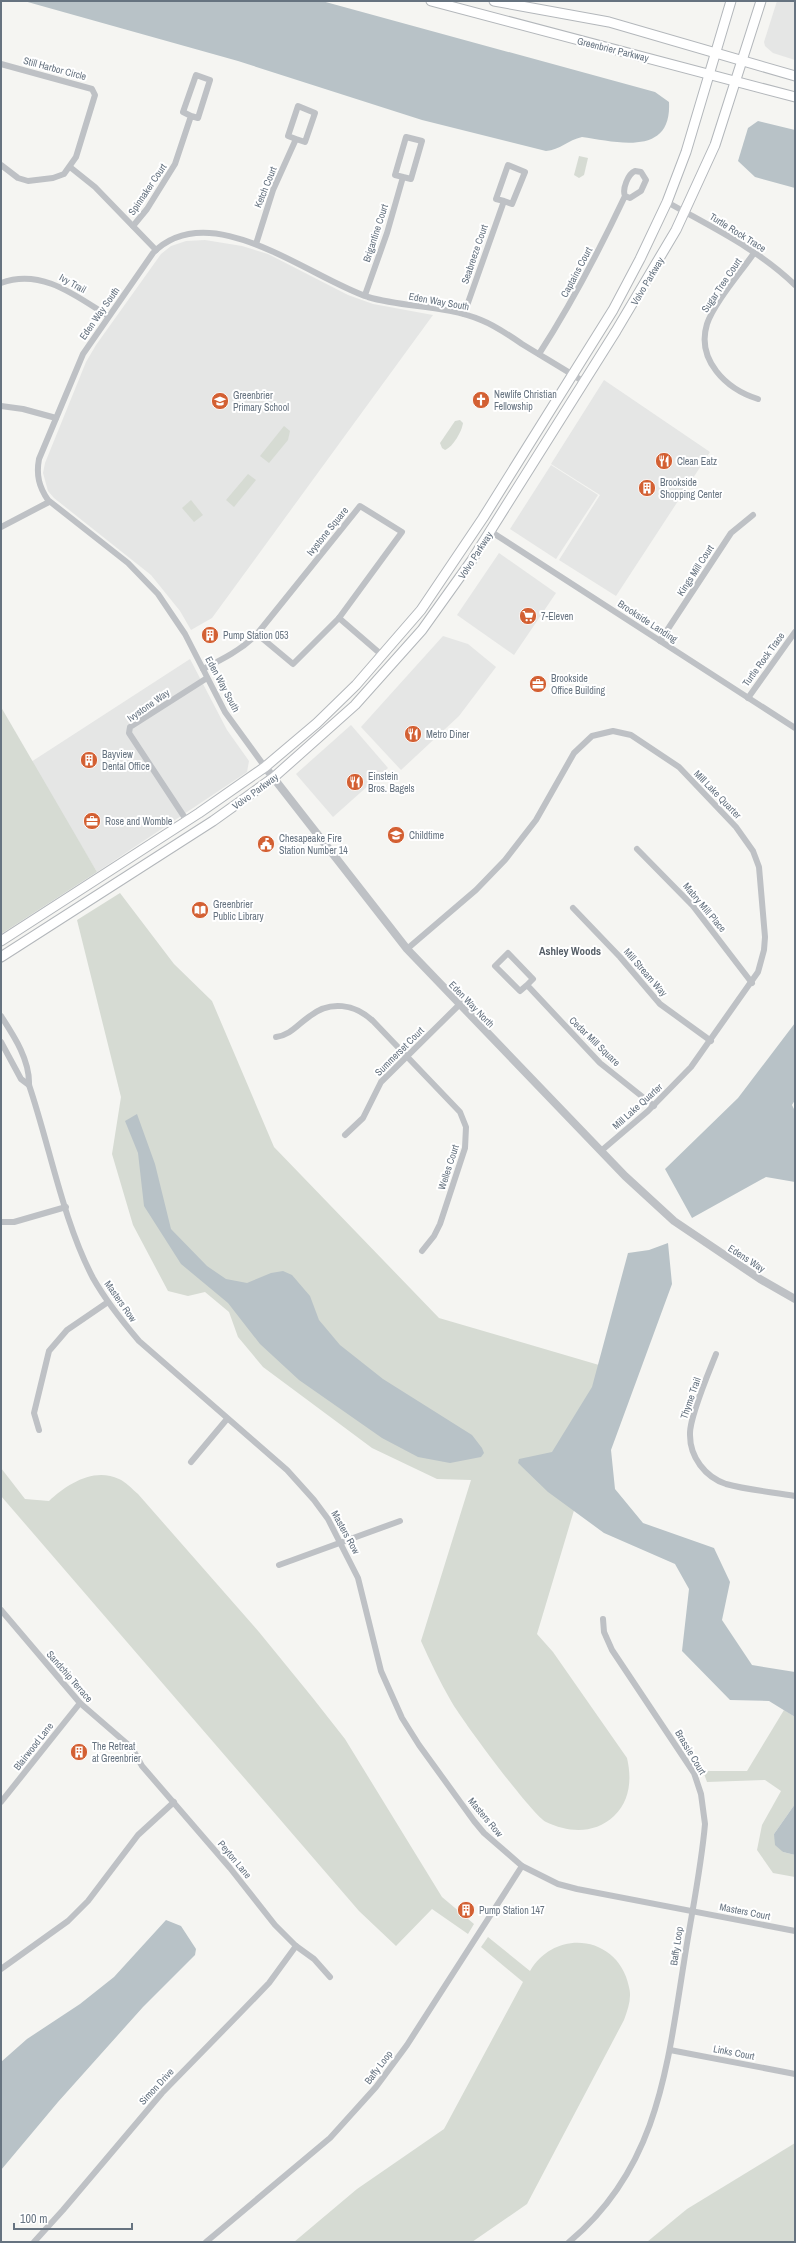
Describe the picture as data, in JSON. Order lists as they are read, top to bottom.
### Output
{
  "streets": {
    "main road": ["Greenbrier Parkway", "Volvo Parkway"],
    "street": [
      "Still Harbor Circle",
      "Ketch Court",
      "Spinnaker Court",
      "Turtle Rock Trace",
      "Brigantine Court",
      "Seabreeze Court",
      "Captains Court",
      "Ivy Trail",
      "Sugar Tree Court",
      "Eden Way South",
      "Ivystone Square",
      "Kings Mill Court",
      "Brookside Landing",
      "Ivystone Way",
      "Mill Lake Quarter",
      "Mabry Mill Place",
      "Mill Stream Way",
      "Eden Way North",
      "Cedar Mill Square",
      "Summerset Court",
      "Welles Court",
      "Edens Way",
      "Masters Row",
      "Thyme Trail",
      "Sandchip Terrace",
      "Blairwood Lane",
      "Brassie Court",
      "Peyton Lane",
      "Masters Court",
      "Baffy Loop",
      "Links Court",
      "Simon Drive"
    ]
  },
  "crossings": [
    ["Greenbrier Parkway", "Volvo Parkway"],
    ["Ketch Court", "Eden Way South"],
    ["Turtle Rock Trace", "Volvo Parkway"],
    ["Turtle Rock Trace", "Sugar Tree Court"],
    ["Turtle Rock Trace", "Brookside Landing"],
    ["Brigantine Court", "Eden Way South"],
    ["Seabreeze Court", "Eden Way South"],
    ["Captains Court", "Eden Way South"],
    ["Volvo Parkway", "Eden Way South"],
    ["Volvo Parkway", "Brookside Landing"],
    ["Volvo Parkway", "Ivystone Way"],
    ["Volvo Parkway", "Eden Way North"],
    ["Ivy Trail", "Eden Way South"],
    ["Eden Way South", "Ivystone Square"],
    ["Eden Way South", "Ivystone Way"],
    ["Eden Way South", "Eden Way North"],
    ["Kings Mill Court", "Brookside Landing"],
    ["Mill Lake Quarter", "Mabry Mill Place"],
    ["Mill Lake Quarter", "Mill Stream Way"],
    ["Mill Lake Quarter", "Eden Way North"],
    ["Mill Lake Quarter", "Cedar Mill Square"],
    ["Eden Way North", "Summerset Court"],
    ["Eden Way North", "Edens Way"],
    ["Summerset Court", "Welles Court"],
    ["Masters Row", "Brassie Court"],
    ["Masters Row", "Masters Court"],
    ["Masters Row", "Baffy Loop"],
    ["Sandchip Terrace", "Blairwood Lane"],
    ["Sandchip Terrace", "Peyton Lane"],
    ["Brassie Court", "Masters Court"],
    ["Brassie Court", "Baffy Loop"],
    ["Peyton Lane", "Simon Drive"],
    ["Masters Court", "Baffy Loop"],
    ["Baffy Loop", "Links Court"]
  ],
  "districts": ["Ashley Woods"],
  "places": {
    "church": ["Newlife Christian Fellowship"],
    "school or university": ["Greenbrier Primary School", "Childtime"],
    "restaurant": ["Clean Eatz", "Metro Diner", "Einstein Bros. Bagels"],
    "building": [
      "Brookside Shopping Center",
      "Pump Station 053",
      "Bayview Dental Office",
      "The Retreat at Greenbrier",
      "Pump Station 147"
    ],
    "supermarket": ["7-Eleven"],
    "office": ["Brookside Office Building", "Rose and Womble"],
    "public building": ["Chesapeake Fire Station Number 14"],
    "library": ["Greenbrier Public Library"]
  },
  "scale_bar": "100 m"
}
